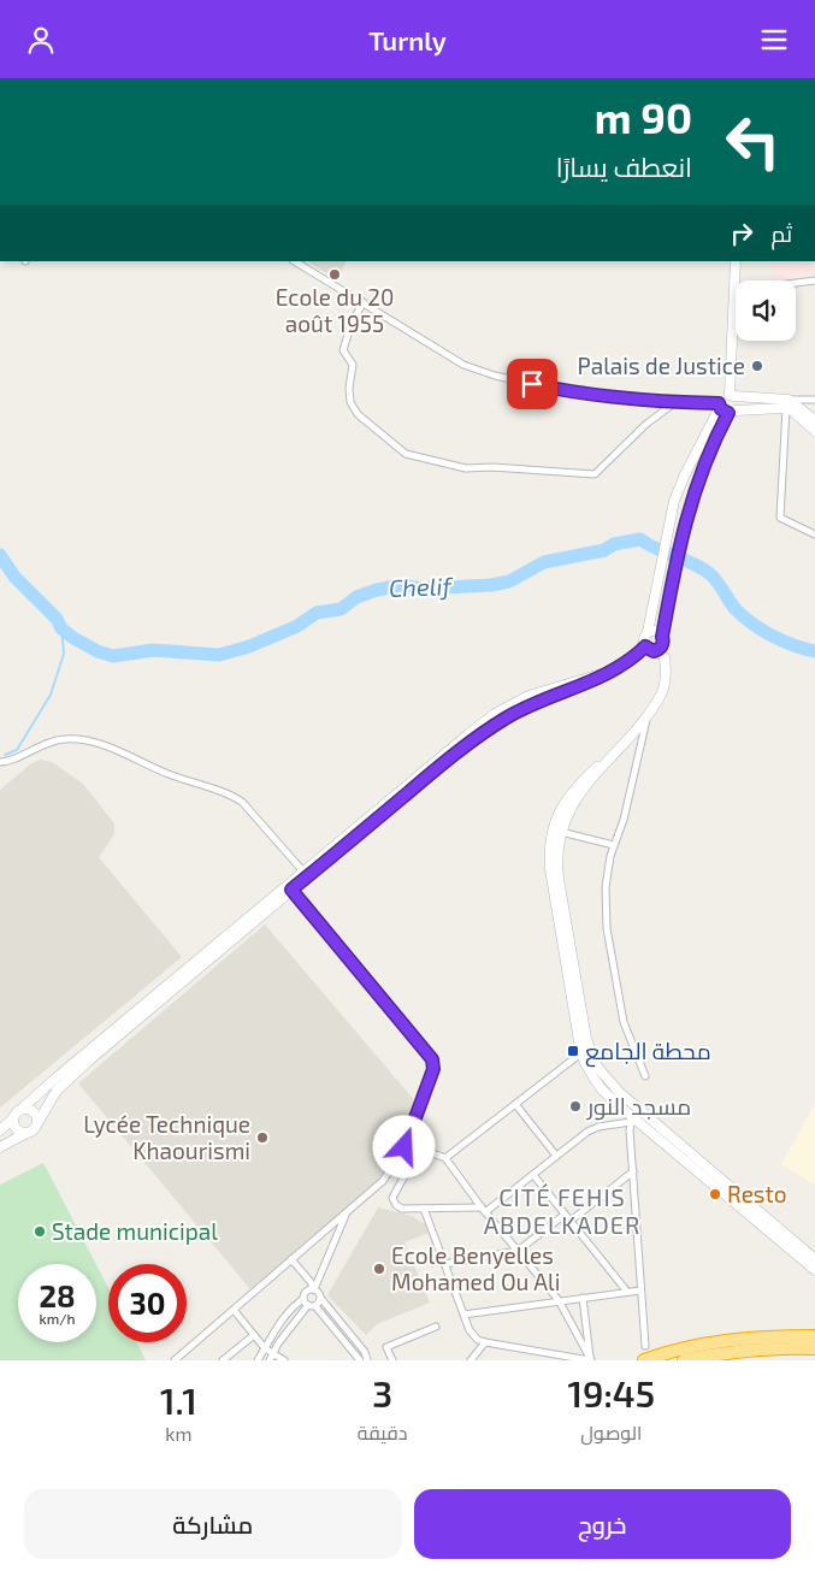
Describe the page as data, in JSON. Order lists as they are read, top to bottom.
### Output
{
  "districts": ["CITÉ FEHIS ABDELKADER"],
  "water": ["Chelif"],
  "places": {
    "other": [
      "Ecole du 20 août 1955",
      "Palais de Justice",
      "مسجد النور",
      "Lycée Technique Khaourismi",
      "Resto",
      "Stade municipal",
      "Ecole Benyelles Mohamed Ou Ali"
    ],
    "transit": ["محطة الجامع"]
  },
  "page": {
    "header": "Turnly",
    "turn": ["90 m", "انعطف يسارًا"],
    "then": "ثم",
    "speed": "28 km/h",
    "limit": "30",
    "eta": [
      "19:45",
      "الوصول",
      "3",
      "دقيقة",
      "1.1",
      "km"
    ],
    "buttons": ["خروج", "مشاركة"]
  }
}
